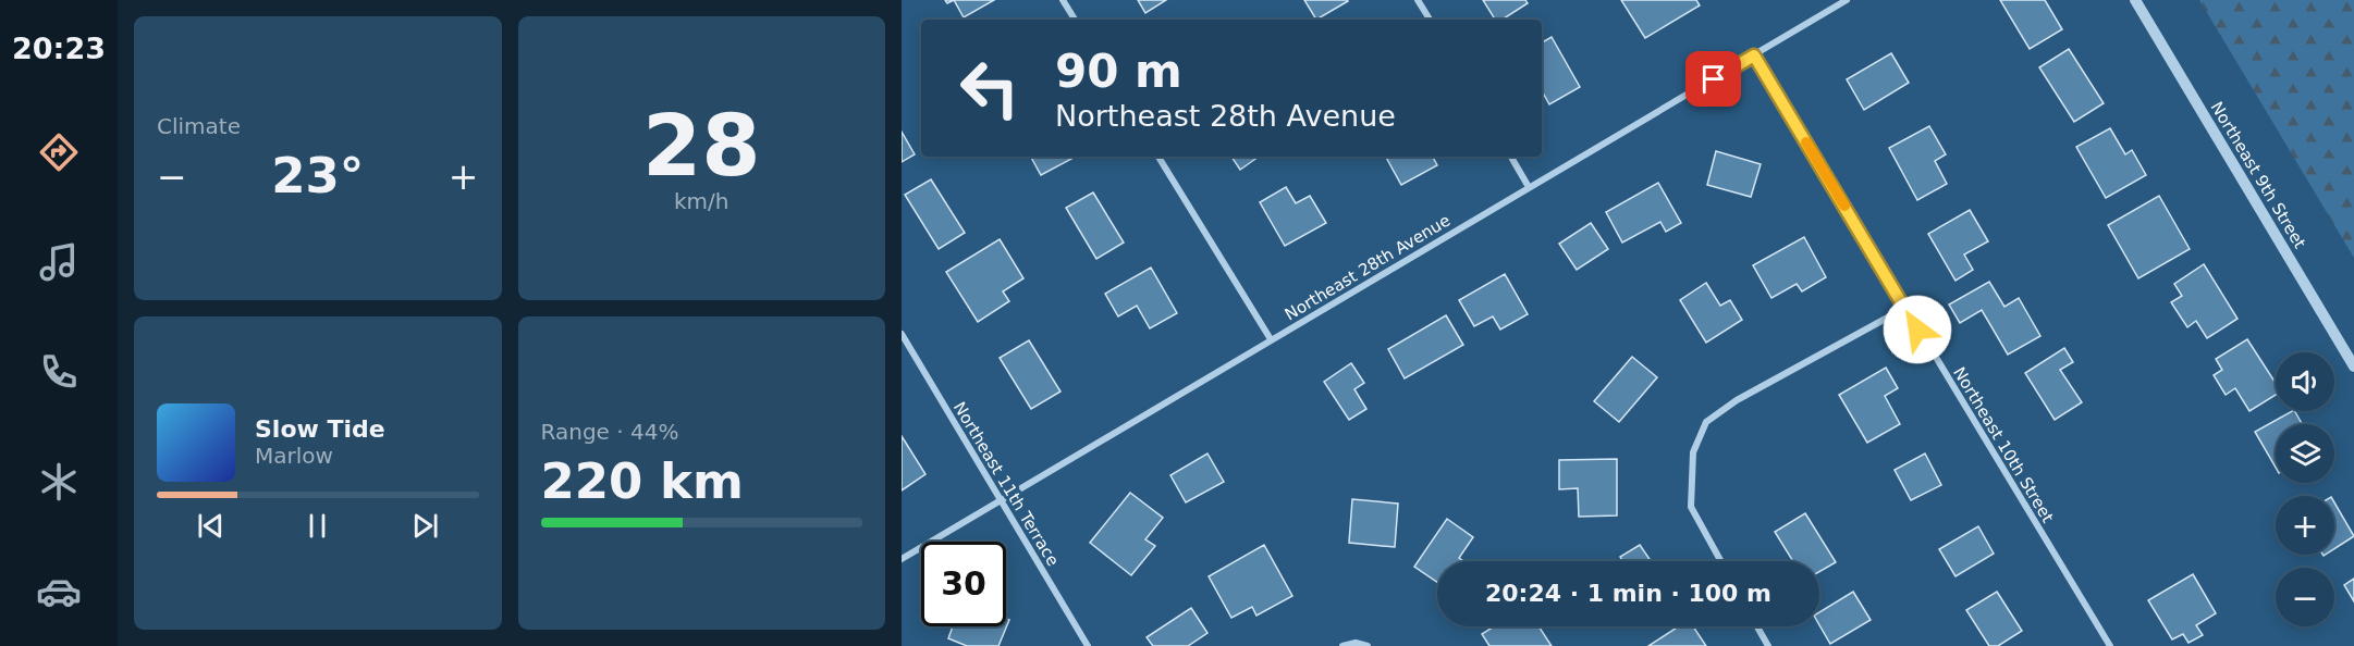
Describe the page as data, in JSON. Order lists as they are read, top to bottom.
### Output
{
  "streets": {
    "street": [
      "Northeast 9th Street",
      "Northeast 28th Avenue",
      "Northeast 10th Street",
      "Northeast 11th Terrace"
    ]
  },
  "crossings": [
    ["Northeast 28th Avenue", "Northeast 10th Street"],
    ["Northeast 28th Avenue", "Northeast 11th Terrace"]
  ],
  "page": {
    "tabs": "20:23",
    "tile": [
      "Climate",
      ["28", "km/h"],
      ["Range · 44%", "220 km"]
    ],
    "turn": ["90 m", "Northeast 28th Avenue"],
    "heat": ["−", "23°", "+"],
    "map_buttons": ["+", "−"],
    "song": ["Slow Tide", "Marlow"],
    "limit": "30",
    "trip": "20:24 · 1 min · 100 m"
  }
}
